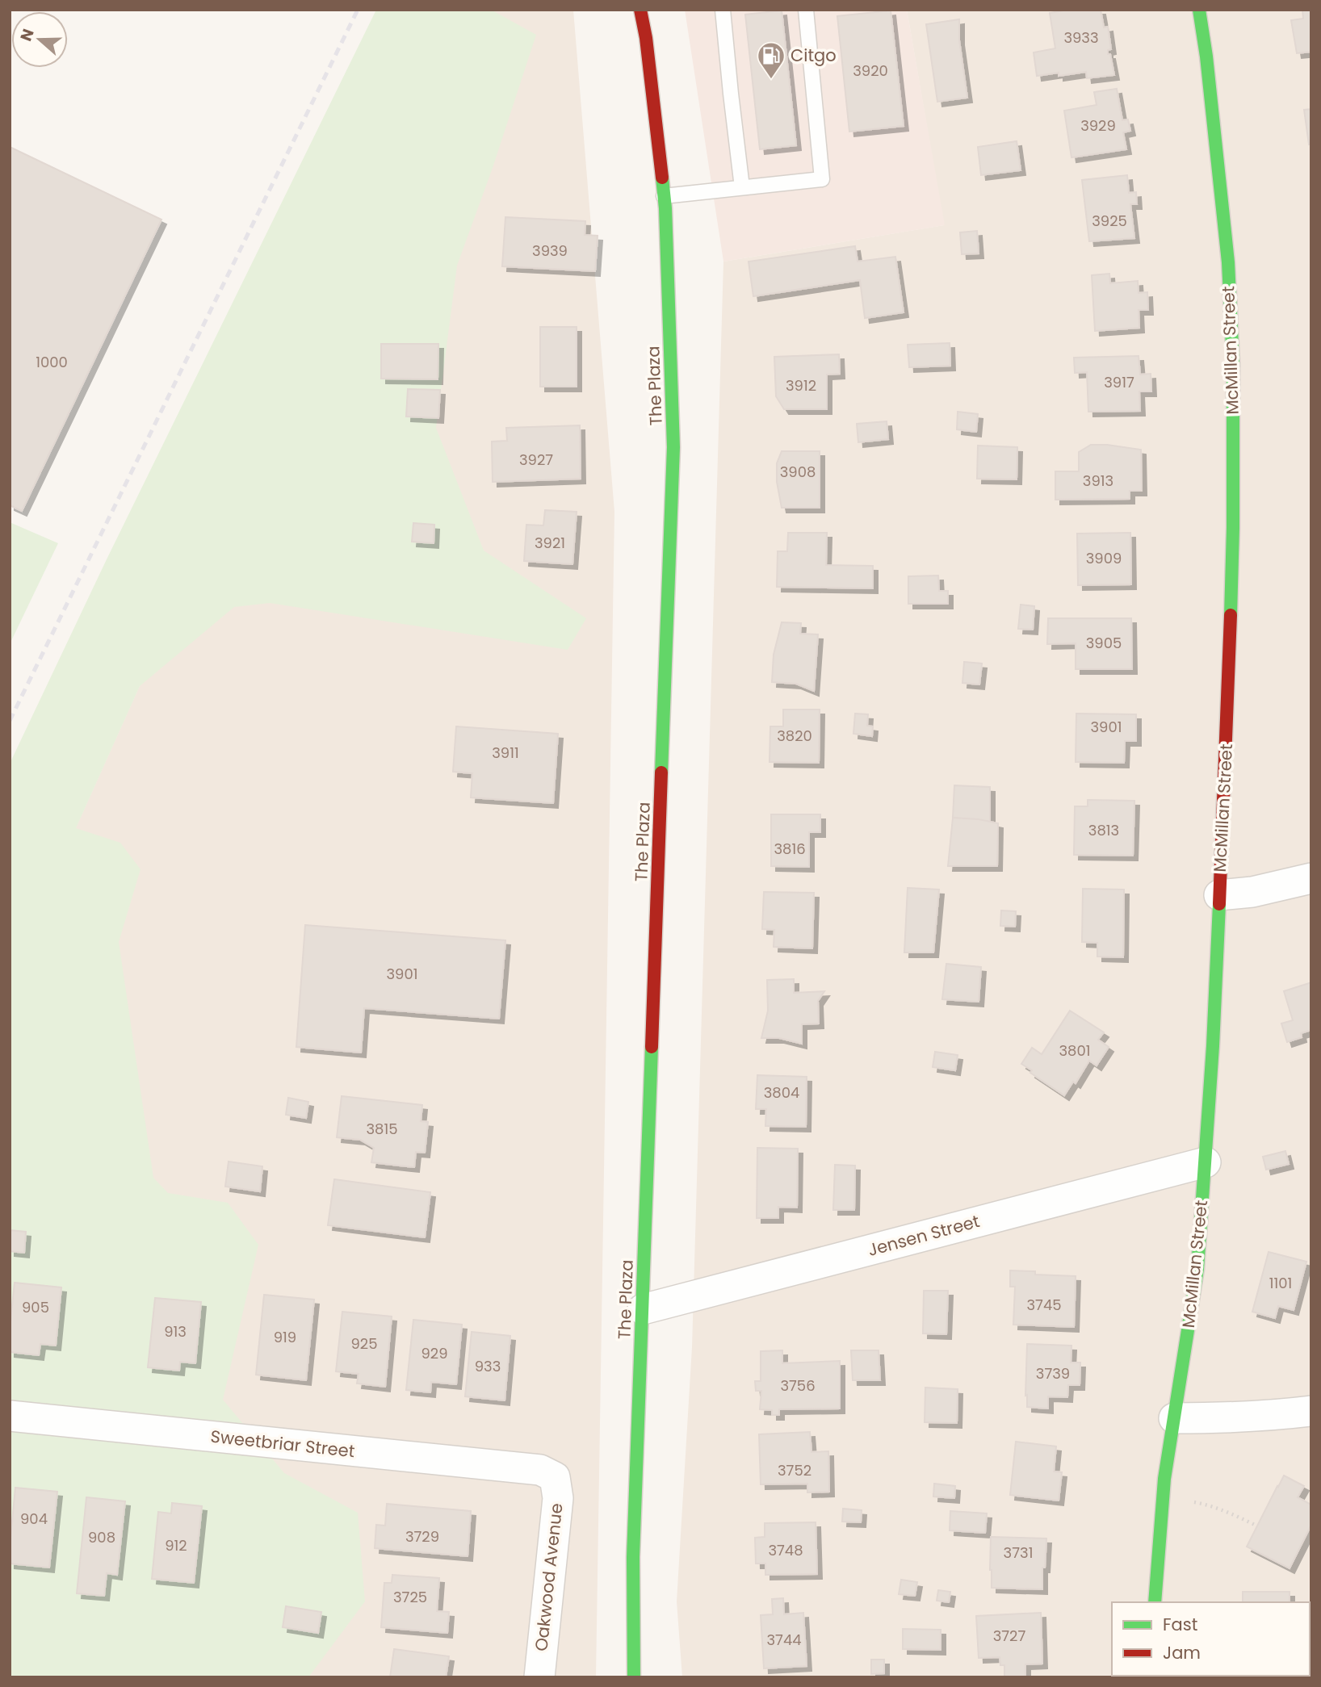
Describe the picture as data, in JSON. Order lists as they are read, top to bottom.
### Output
{
  "streets": {
    "main road": ["McMillan Street", "The Plaza"],
    "street": ["Jensen Street", "Sweetbriar Street", "Oakwood Avenue"]
  },
  "crossings": [
    ["McMillan Street", "Jensen Street"],
    ["The Plaza", "Jensen Street"],
    ["Sweetbriar Street", "Oakwood Avenue"]
  ],
  "places": {
    "fuel station": ["Citgo"]
  },
  "house_numbers": [
    "3933",
    "3920",
    "3929",
    "3925",
    "3939",
    "1000",
    "3917",
    "3912",
    "3927",
    "3908",
    "3913",
    "3921",
    "3909",
    "3905",
    "3901",
    "3820",
    "3911",
    "3813",
    "3816",
    "3901",
    "3801",
    "3804",
    "3815",
    "1101",
    "3745",
    "905",
    "913",
    "919",
    "925",
    "929",
    "933",
    "3739",
    "3756",
    "3752",
    "904",
    "3729",
    "908",
    "912",
    "3748",
    "3731",
    "3725",
    "3727",
    "3744"
  ],
  "legend": ["Fast", "Jam"],
  "north": "left"
}
